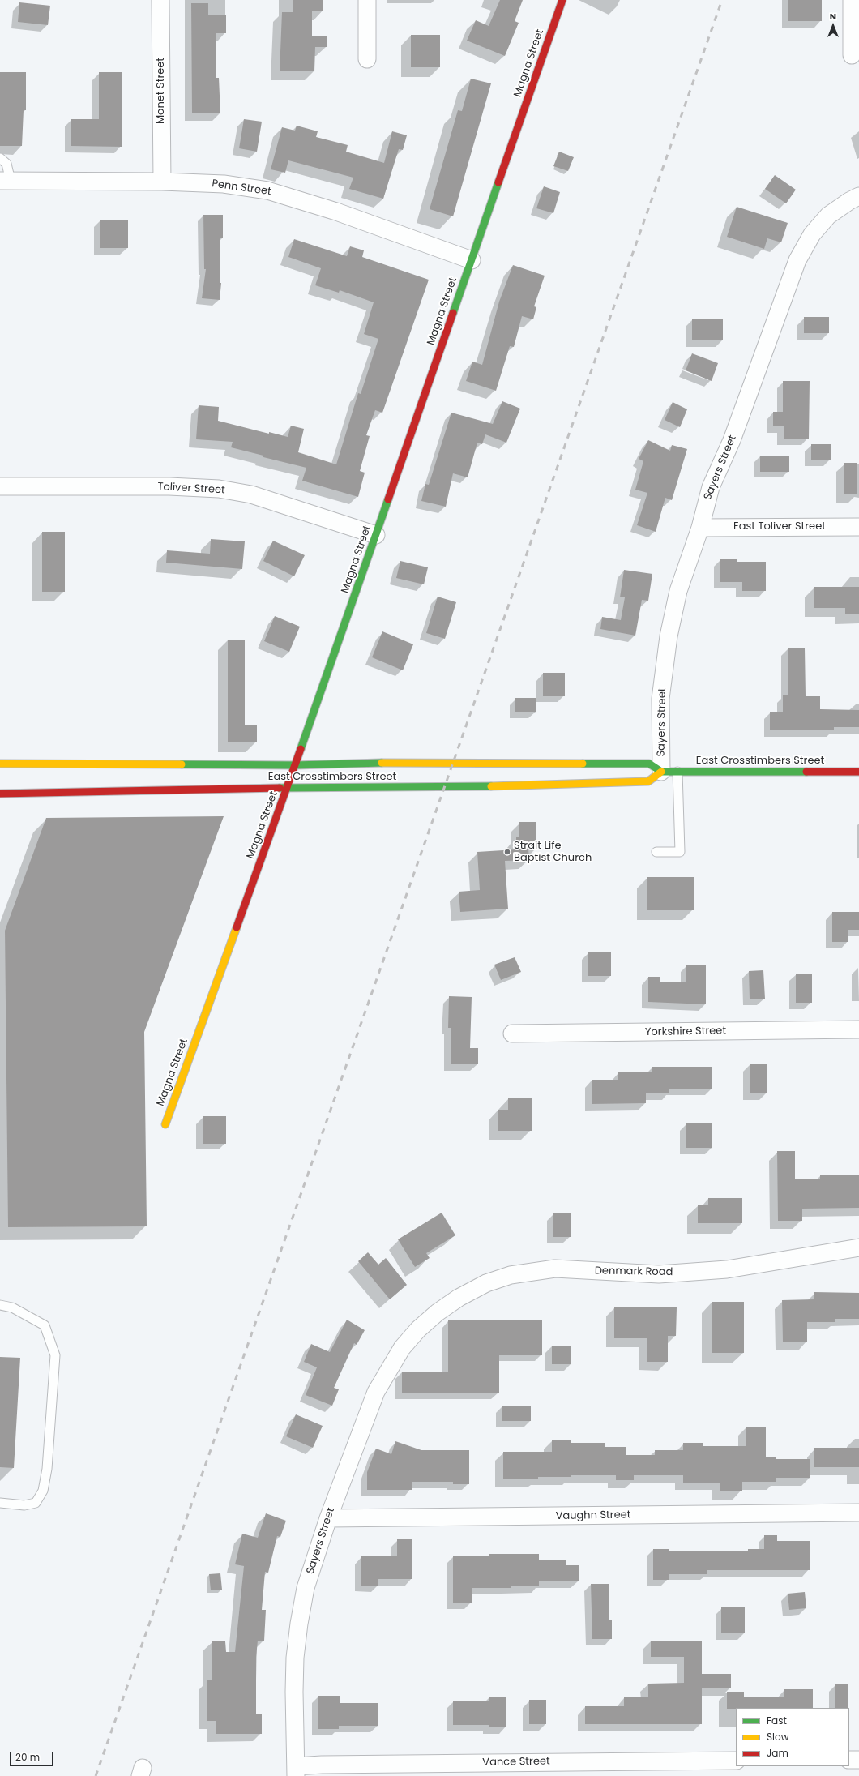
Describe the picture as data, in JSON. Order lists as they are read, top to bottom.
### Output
{
  "streets": {
    "main road": ["Magna Street", "East Crosstimbers Street"],
    "street": [
      "Monet Street",
      "Penn Street",
      "Sayers Street",
      "Toliver Street",
      "East Toliver Street",
      "Yorkshire Street",
      "Denmark Road",
      "Vaughn Street",
      "Vance Street"
    ]
  },
  "crossings": [
    ["Magna Street", "Penn Street"],
    ["Magna Street", "Toliver Street"],
    ["Magna Street", "East Crosstimbers Street"],
    ["Monet Street", "Penn Street"],
    ["Sayers Street", "East Toliver Street"],
    ["Sayers Street", "East Crosstimbers Street"],
    ["Sayers Street", "Denmark Road"],
    ["Sayers Street", "Vaughn Street"],
    ["Sayers Street", "Vance Street"]
  ],
  "places": ["Strait Life Baptist Church"],
  "legend": ["Fast", "Slow", "Jam"],
  "scale_bar": "20 m",
  "north": "top"
}
